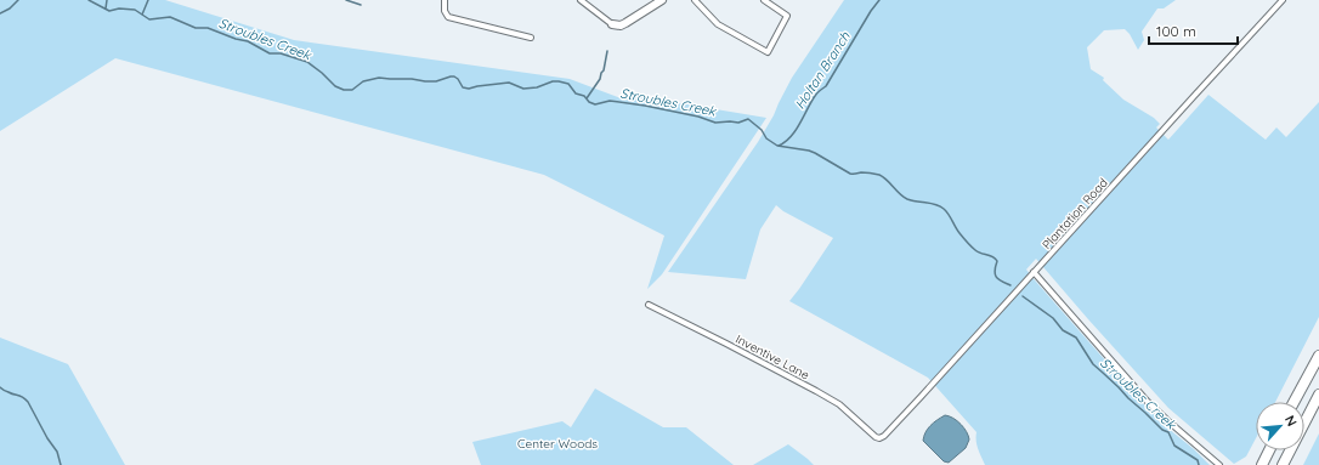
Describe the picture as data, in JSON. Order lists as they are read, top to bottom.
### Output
{
  "streets": {
    "street": ["Plantation Road", "Inventive Lane"]
  },
  "crossings": [
    ["Plantation Road", "Inventive Lane"]
  ],
  "water": ["Stroubles Creek", "Holtan Branch"],
  "parks": ["Center Woods"],
  "scale_bar": "100 m",
  "north": "top right"
}
